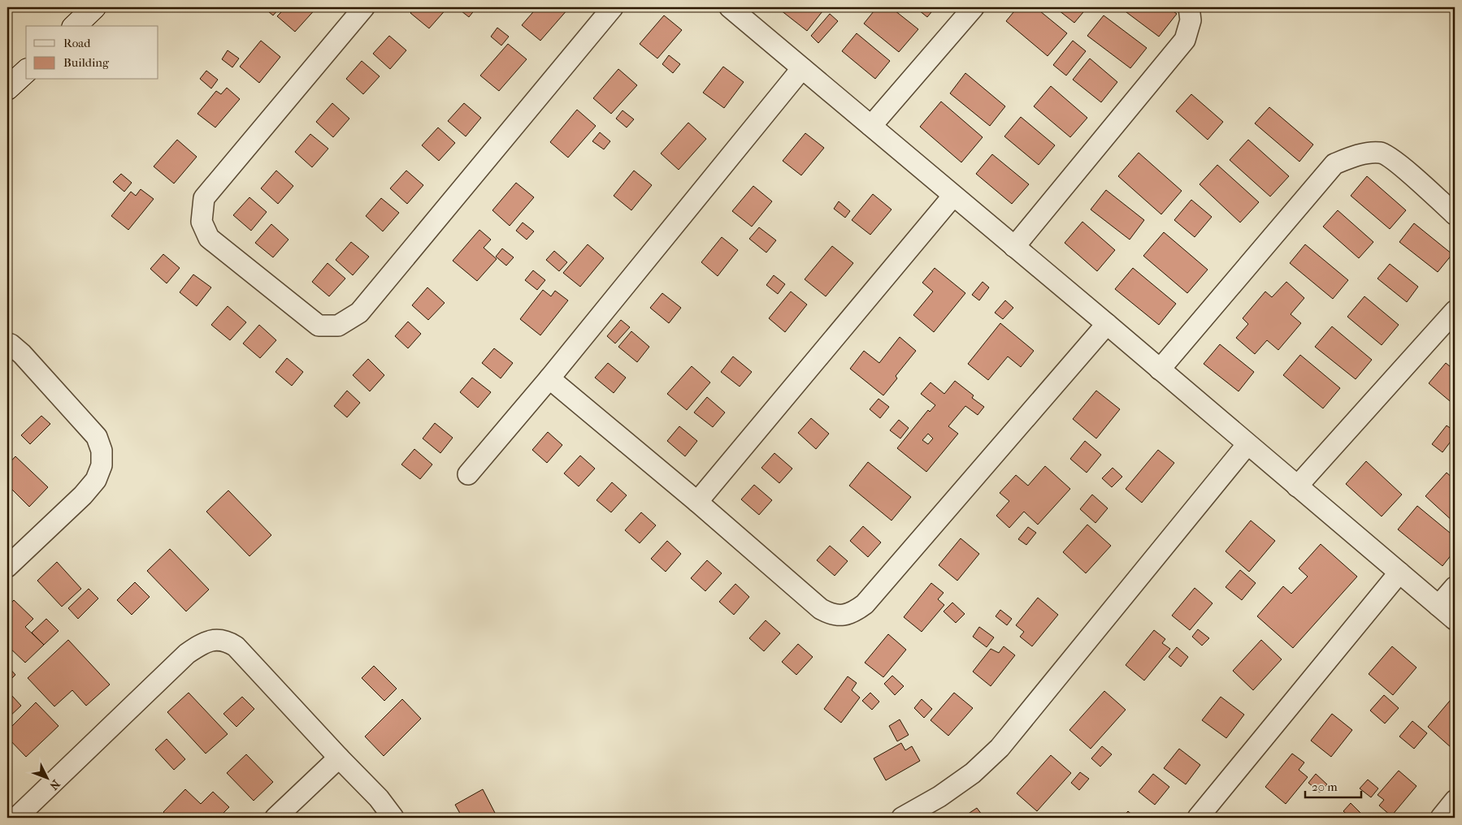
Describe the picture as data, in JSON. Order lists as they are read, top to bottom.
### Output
{
  "legend": ["Road", "Building"],
  "scale_bar": "20 m",
  "north": "bottom right"
}
